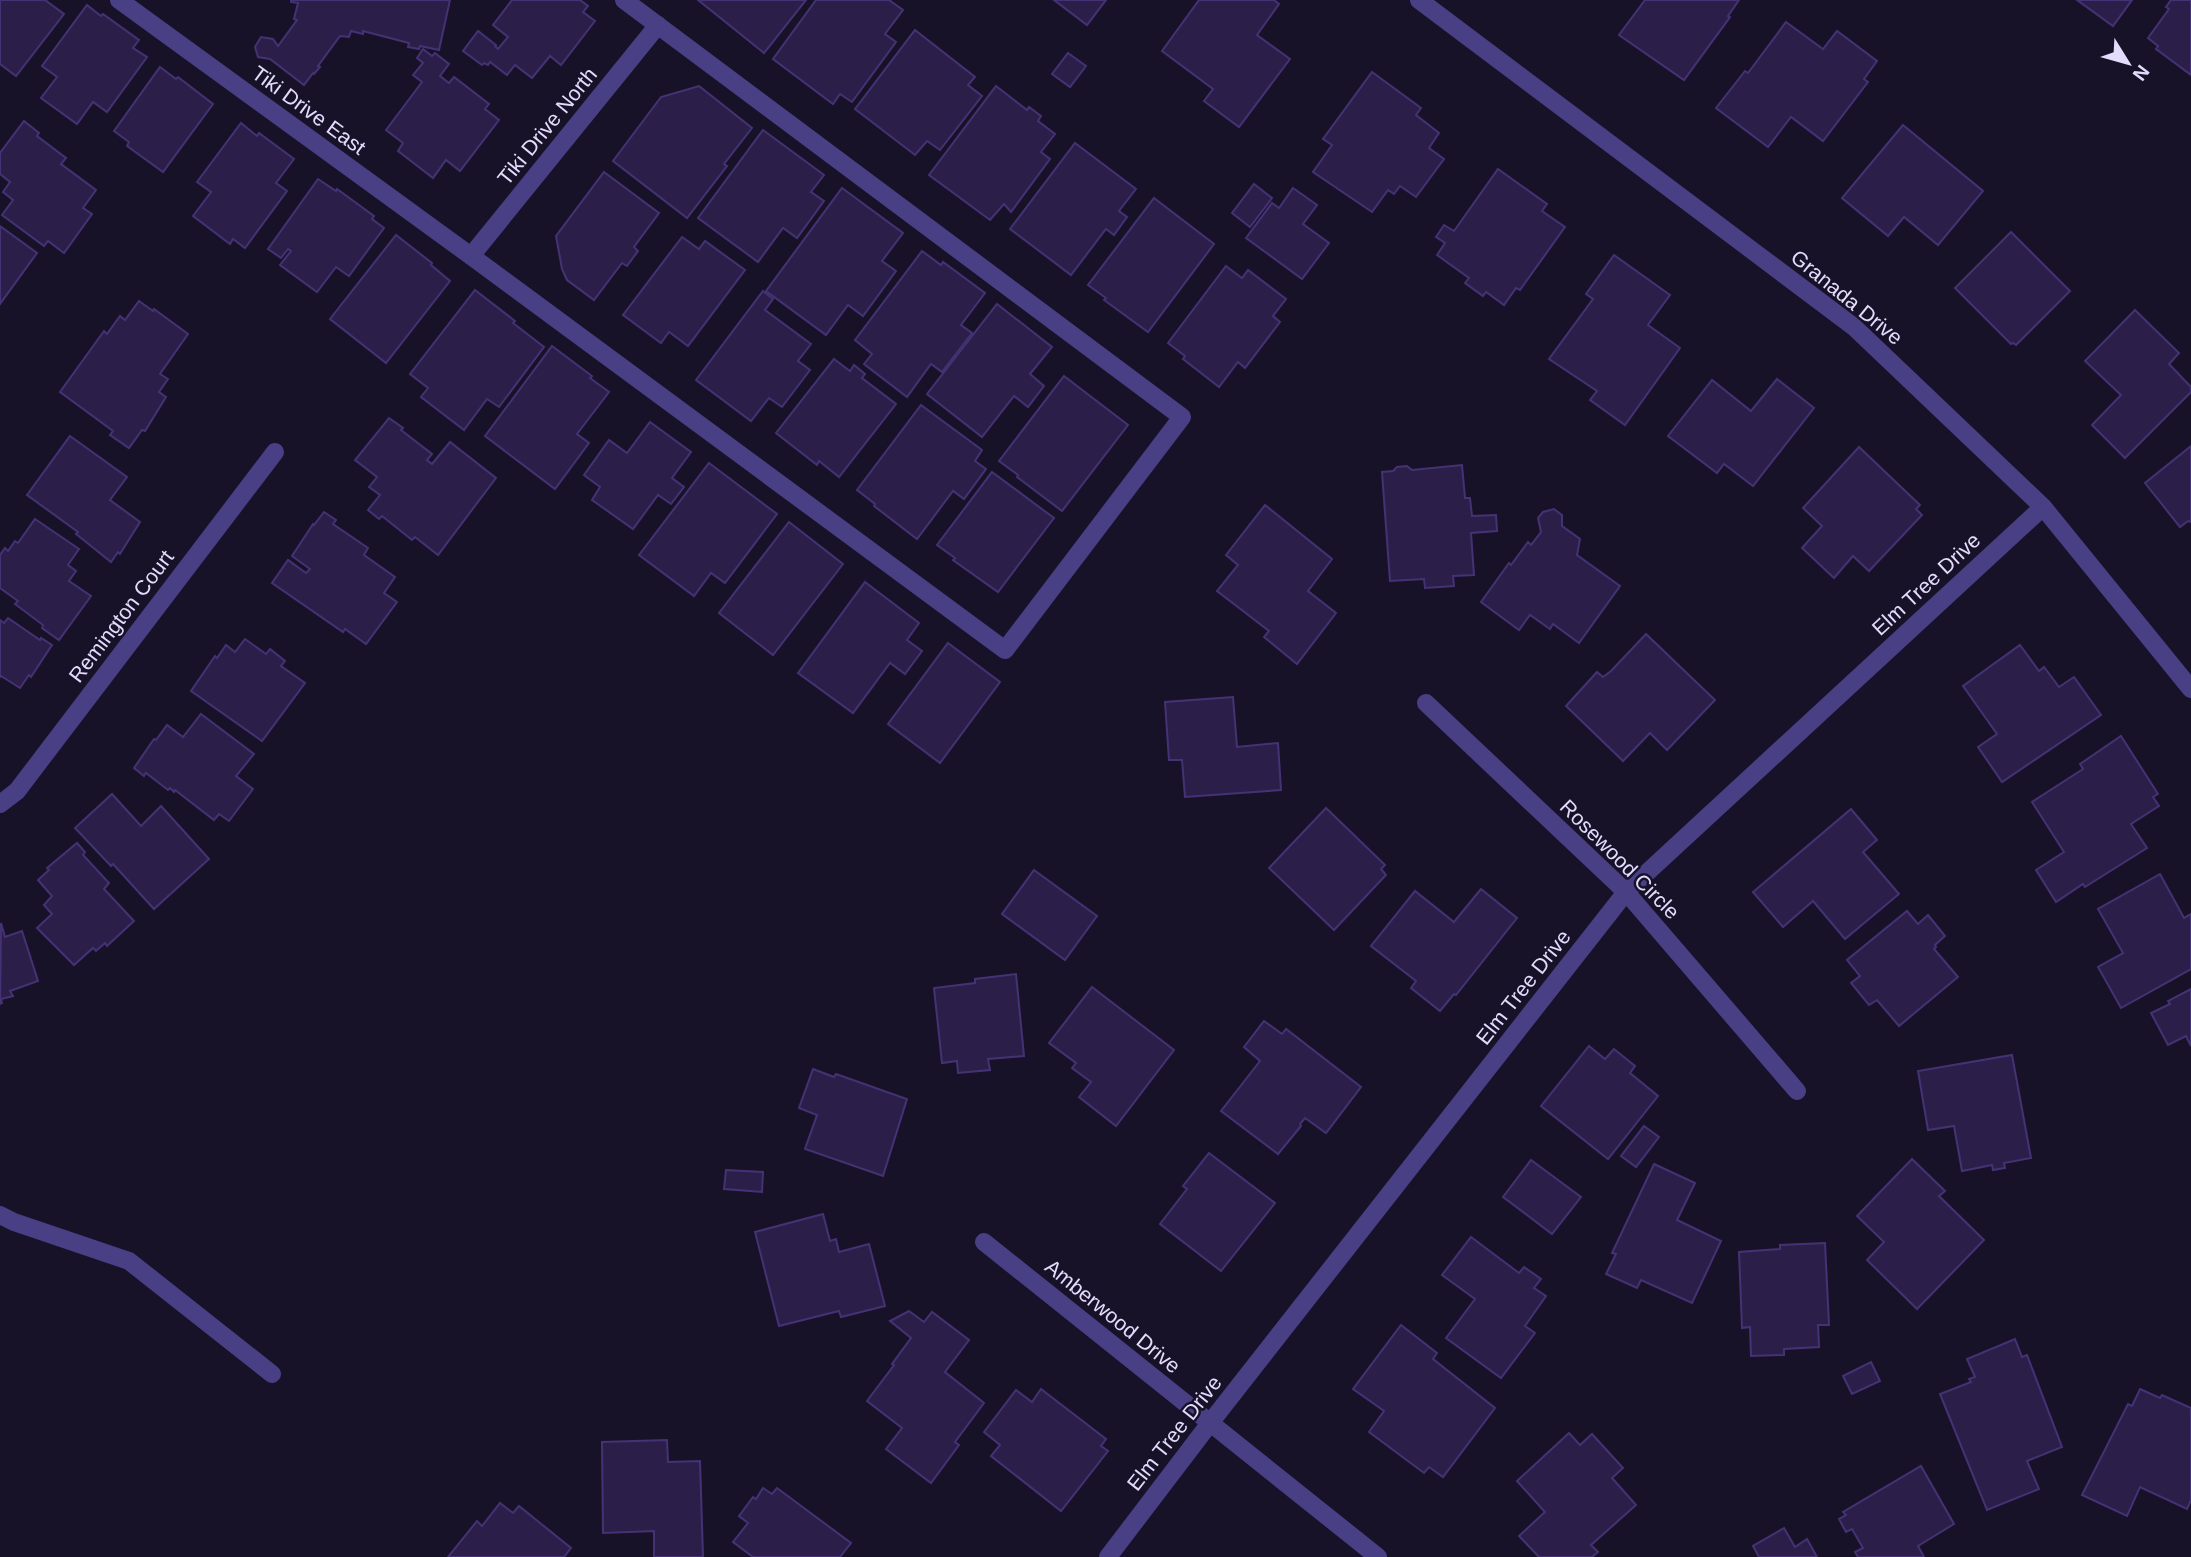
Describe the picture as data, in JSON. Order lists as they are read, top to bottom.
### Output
{
  "streets": {
    "street": [
      "Tiki Drive East",
      "Tiki Drive North",
      "Granada Drive",
      "Elm Tree Drive",
      "Remington Court",
      "Rosewood Circle",
      "Amberwood Drive"
    ]
  },
  "crossings": [
    ["Tiki Drive East", "Tiki Drive North"],
    ["Granada Drive", "Elm Tree Drive"],
    ["Elm Tree Drive", "Rosewood Circle"],
    ["Elm Tree Drive", "Amberwood Drive"]
  ],
  "north": "bottom right"
}
